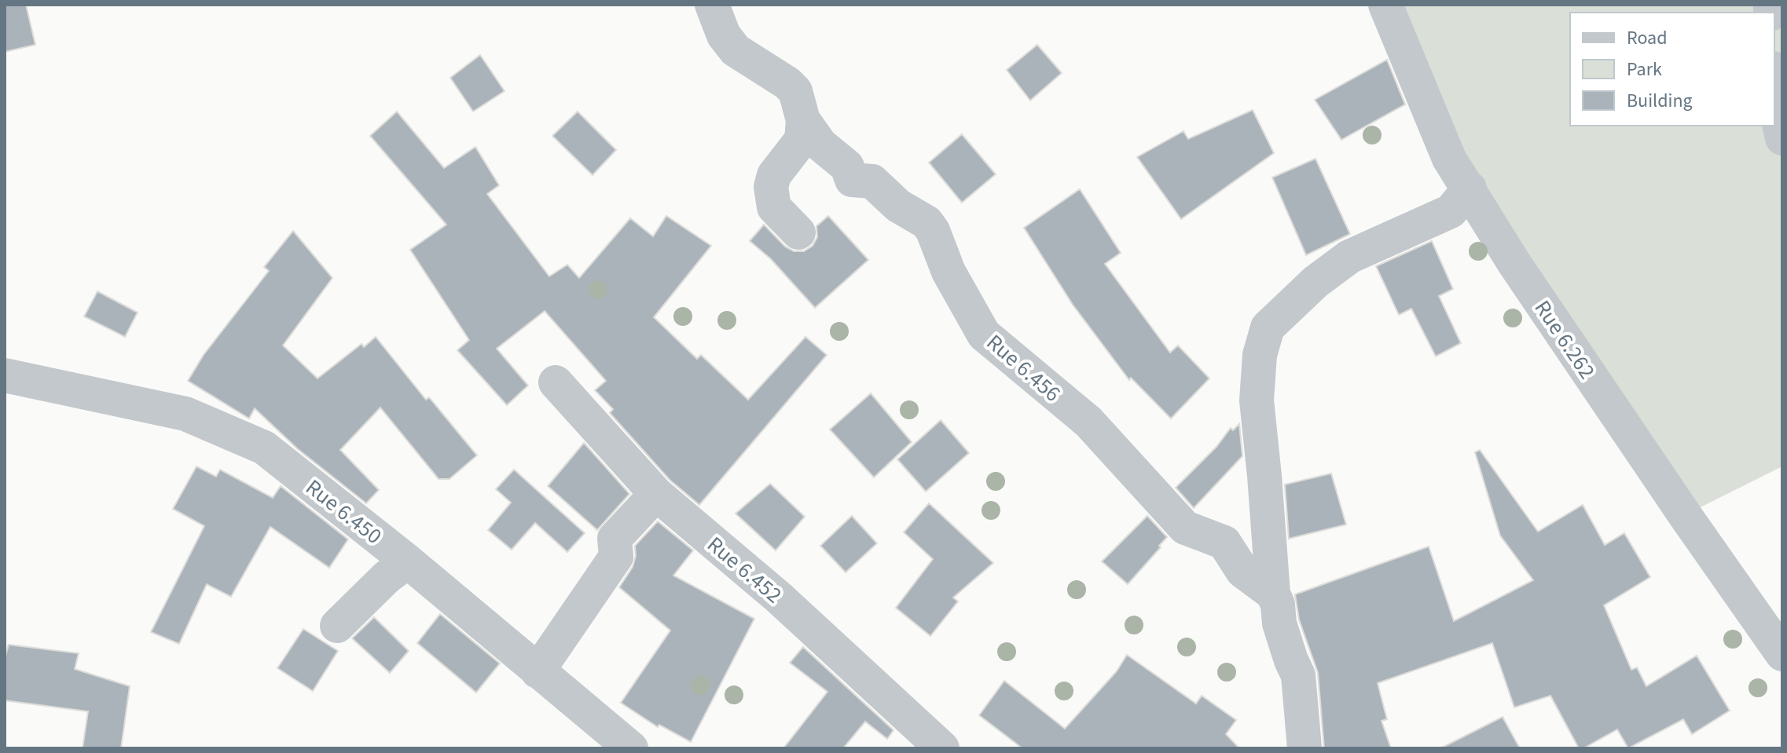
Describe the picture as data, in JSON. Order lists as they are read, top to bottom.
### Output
{
  "streets": {
    "street": [
      "Rue 6.262",
      "Rue 6.456",
      "Rue 6.450",
      "Rue 6.452"
    ]
  },
  "legend": ["Road", "Park", "Building"]
}
